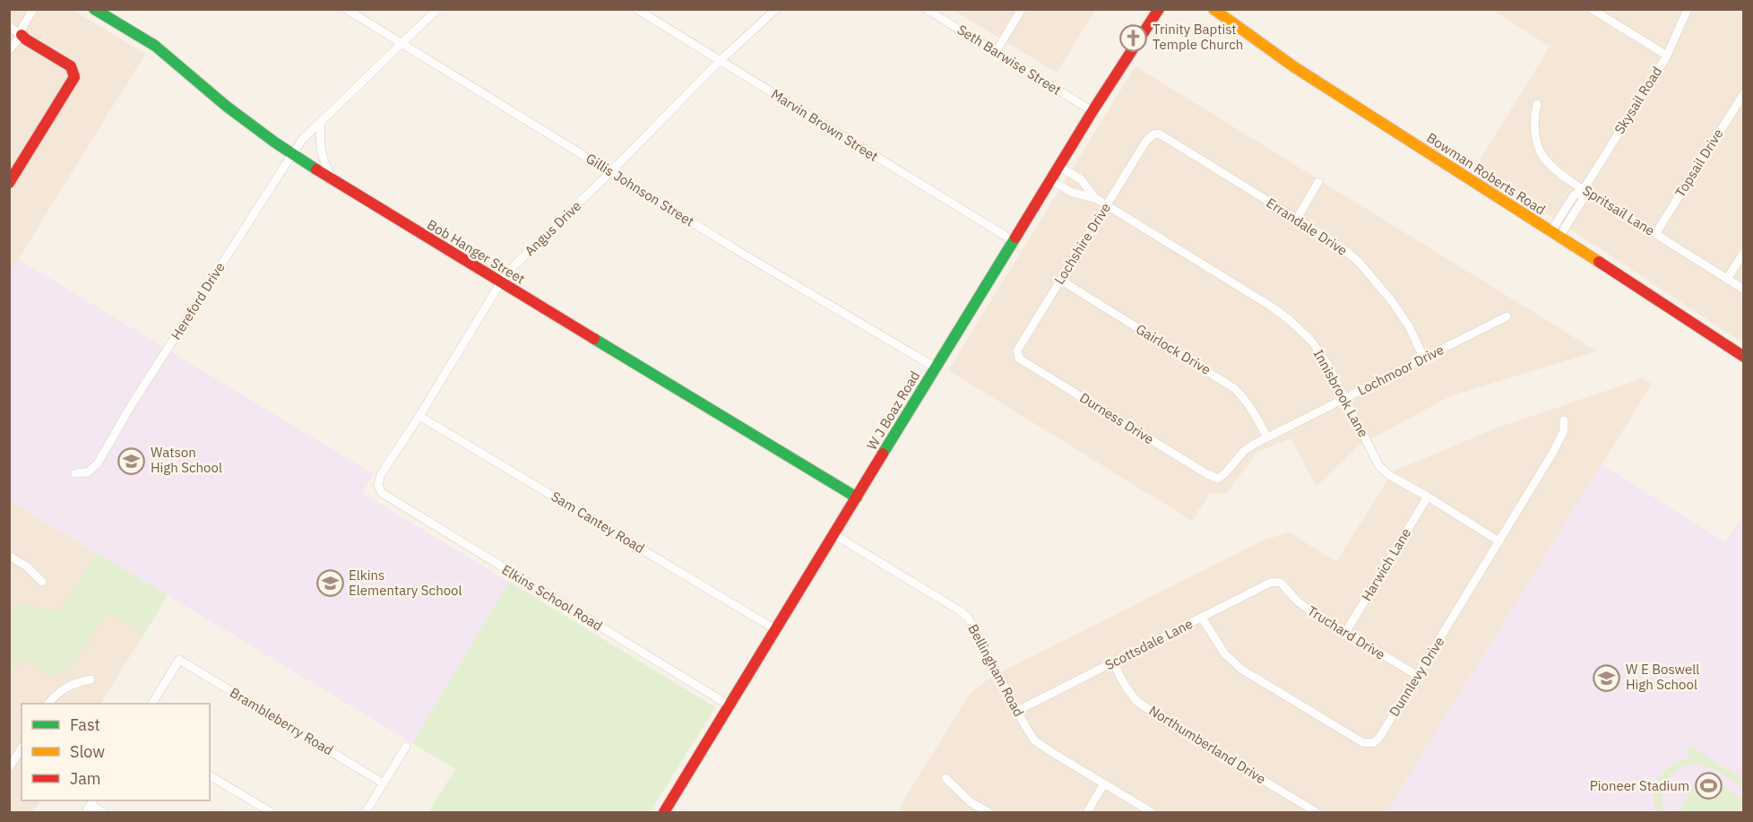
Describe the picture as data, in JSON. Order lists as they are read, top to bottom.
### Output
{
  "streets": {
    "street": [
      "Seth Barwise Street",
      "Skysail Road",
      "Marvin Brown Street",
      "Topsail Drive",
      "Bowman Roberts Road",
      "Gillis Johnson Street",
      "Spritsail Lane",
      "Errandale Drive",
      "Angus Drive",
      "Lochshire Drive",
      "Bob Hanger Street",
      "Hereford Drive",
      "Gairlock Drive",
      "Lochmoor Drive",
      "Innisbrook Lane",
      "W J Boaz Road",
      "Durness Drive",
      "Sam Cantey Road",
      "Harwich Lane",
      "Elkins School Road",
      "Truchard Drive",
      "Scottsdale Lane",
      "Bellingham Road",
      "Dunnlevy Drive",
      "Brambleberry Road",
      "Northumberland Drive"
    ]
  },
  "crossings": [
    ["Seth Barwise Street", "W J Boaz Road"],
    ["Skysail Road", "Bowman Roberts Road"],
    ["Skysail Road", "Spritsail Lane"],
    ["Marvin Brown Street", "Angus Drive"],
    ["Marvin Brown Street", "W J Boaz Road"],
    ["Topsail Drive", "Spritsail Lane"],
    ["Gillis Johnson Street", "Angus Drive"],
    ["Gillis Johnson Street", "Hereford Drive"],
    ["Gillis Johnson Street", "W J Boaz Road"],
    ["Errandale Drive", "Lochshire Drive"],
    ["Errandale Drive", "Lochmoor Drive"],
    ["Angus Drive", "Bob Hanger Street"],
    ["Angus Drive", "Sam Cantey Road"],
    ["Angus Drive", "Elkins School Road"],
    ["Lochshire Drive", "Gairlock Drive"],
    ["Lochshire Drive", "Innisbrook Lane"],
    ["Lochshire Drive", "Durness Drive"],
    ["Bob Hanger Street", "Hereford Drive"],
    ["Bob Hanger Street", "W J Boaz Road"],
    ["Gairlock Drive", "Lochmoor Drive"],
    ["Lochmoor Drive", "Innisbrook Lane"],
    ["Lochmoor Drive", "Durness Drive"],
    ["Innisbrook Lane", "W J Boaz Road"],
    ["Innisbrook Lane", "Harwich Lane"],
    ["Innisbrook Lane", "Dunnlevy Drive"],
    ["W J Boaz Road", "Sam Cantey Road"],
    ["W J Boaz Road", "Elkins School Road"],
    ["W J Boaz Road", "Bellingham Road"],
    ["Harwich Lane", "Truchard Drive"],
    ["Truchard Drive", "Scottsdale Lane"],
    ["Truchard Drive", "Dunnlevy Drive"],
    ["Scottsdale Lane", "Bellingham Road"],
    ["Scottsdale Lane", "Dunnlevy Drive"],
    ["Scottsdale Lane", "Northumberland Drive"]
  ],
  "places": {
    "church": ["Trinity Baptist Temple Church"],
    "school or university": ["Watson High School", "Elkins Elementary School", "W E Boswell High School"],
    "sports": ["Pioneer Stadium"]
  },
  "legend": ["Fast", "Slow", "Jam"]
}
